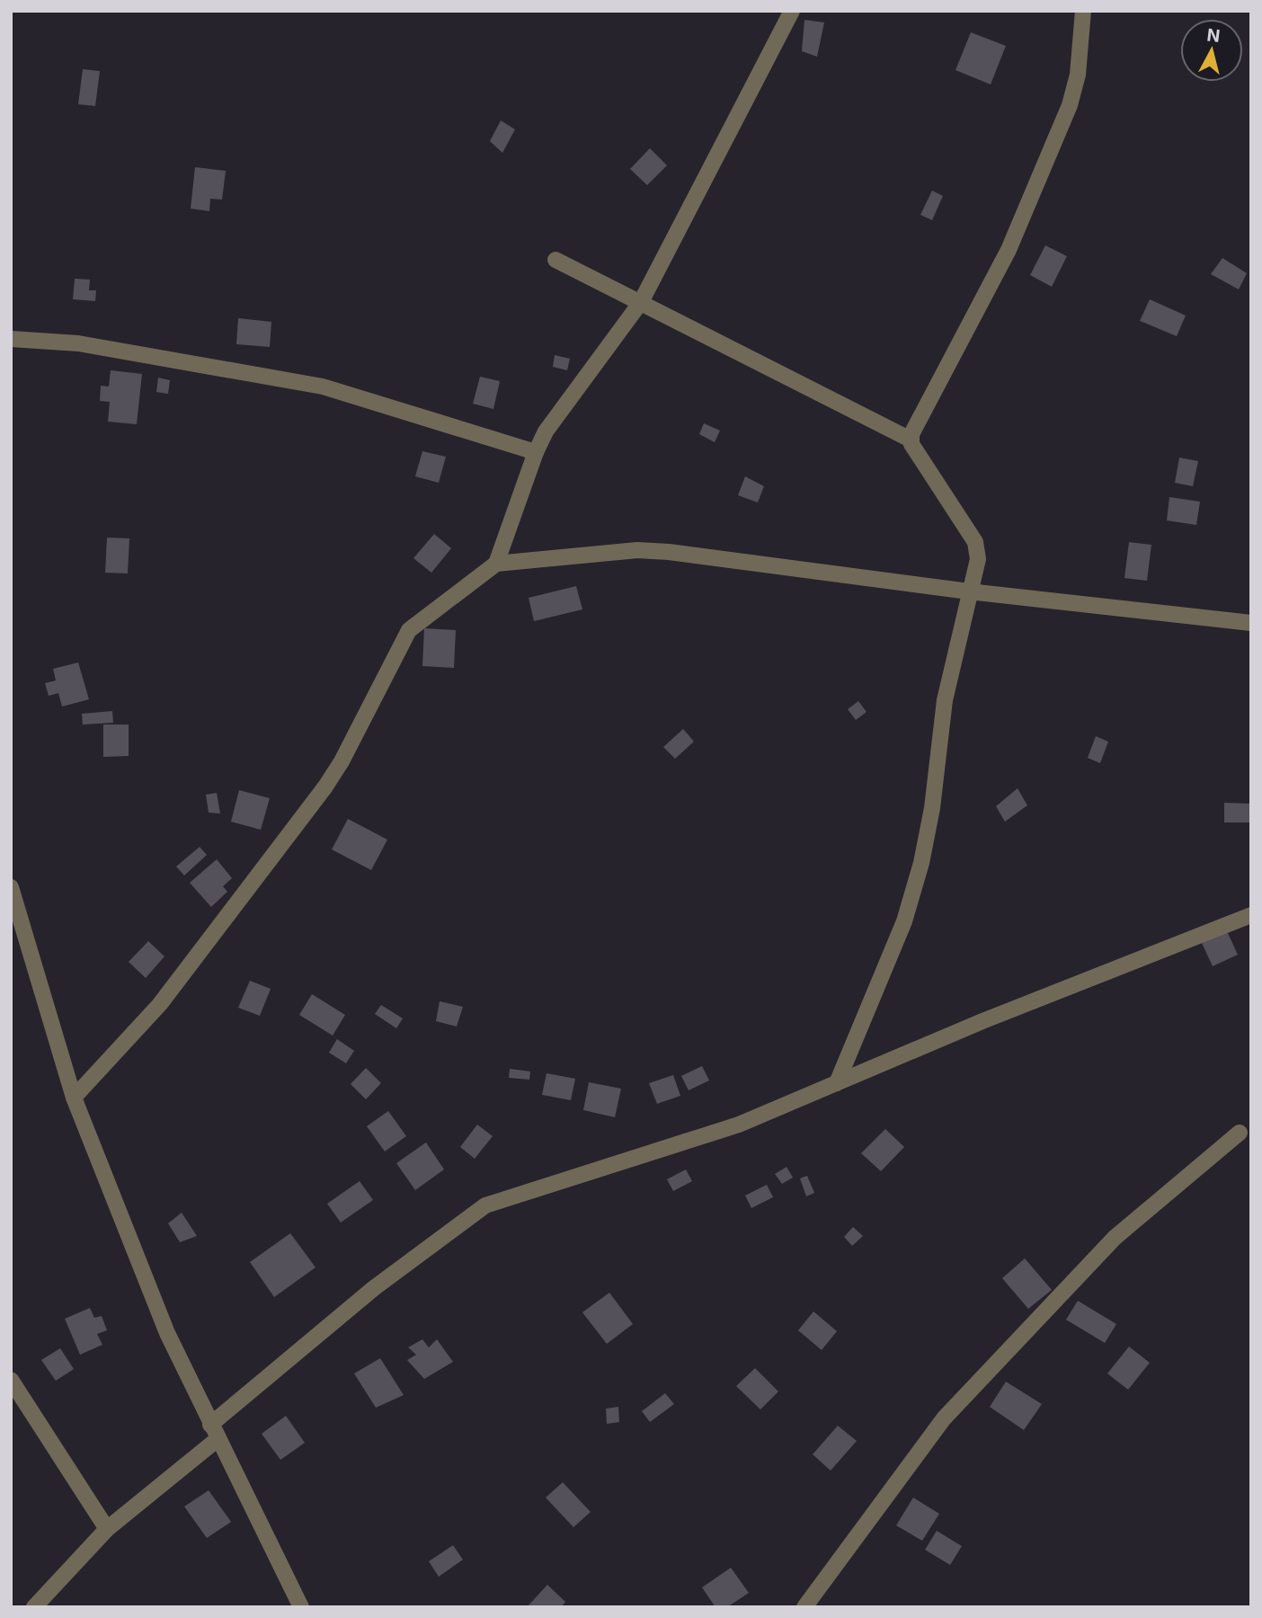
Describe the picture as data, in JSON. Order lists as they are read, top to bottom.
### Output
{
  "north": "top"
}
